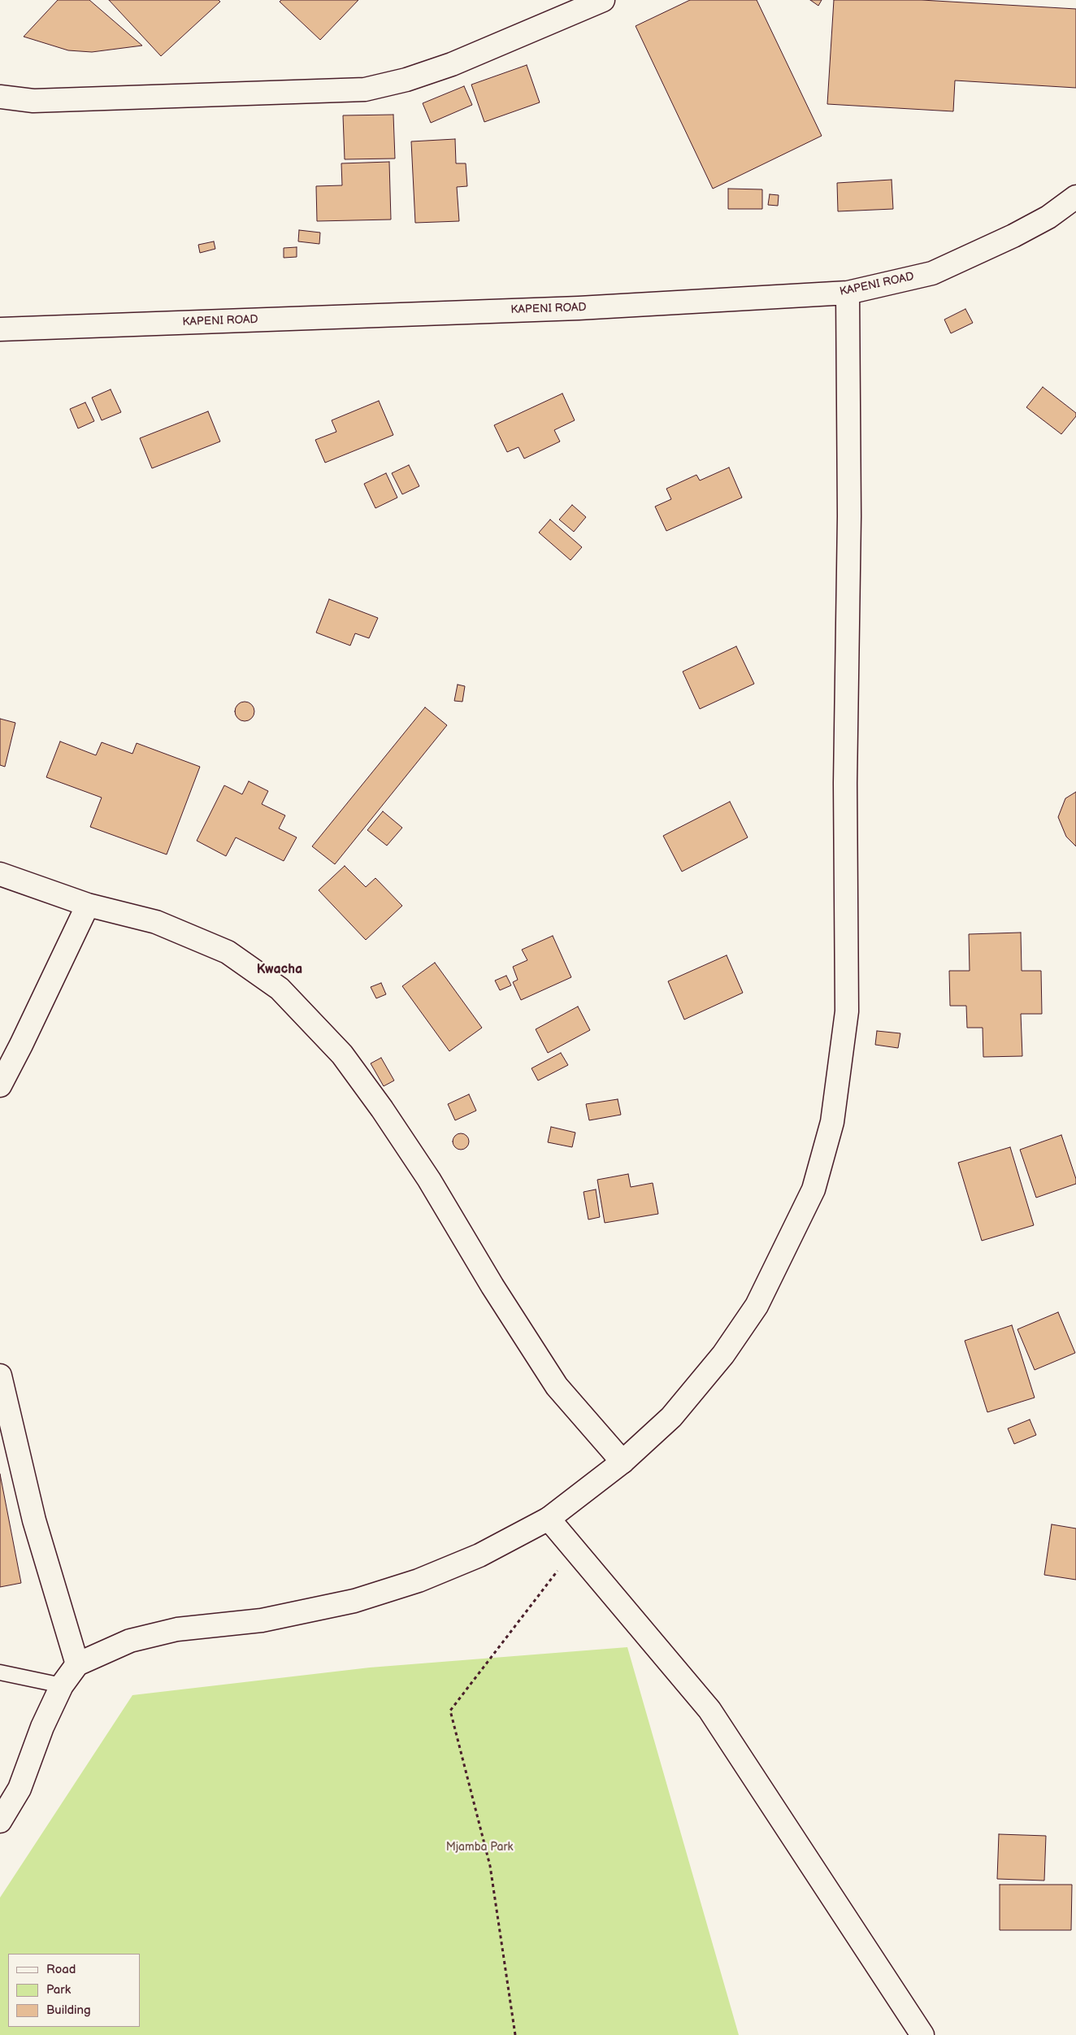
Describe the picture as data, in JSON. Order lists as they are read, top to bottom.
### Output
{
  "streets": {
    "main road": ["KAPENI ROAD"]
  },
  "districts": ["Kwacha"],
  "parks": ["Mjamba Park"],
  "legend": ["Road", "Park", "Building"]
}
